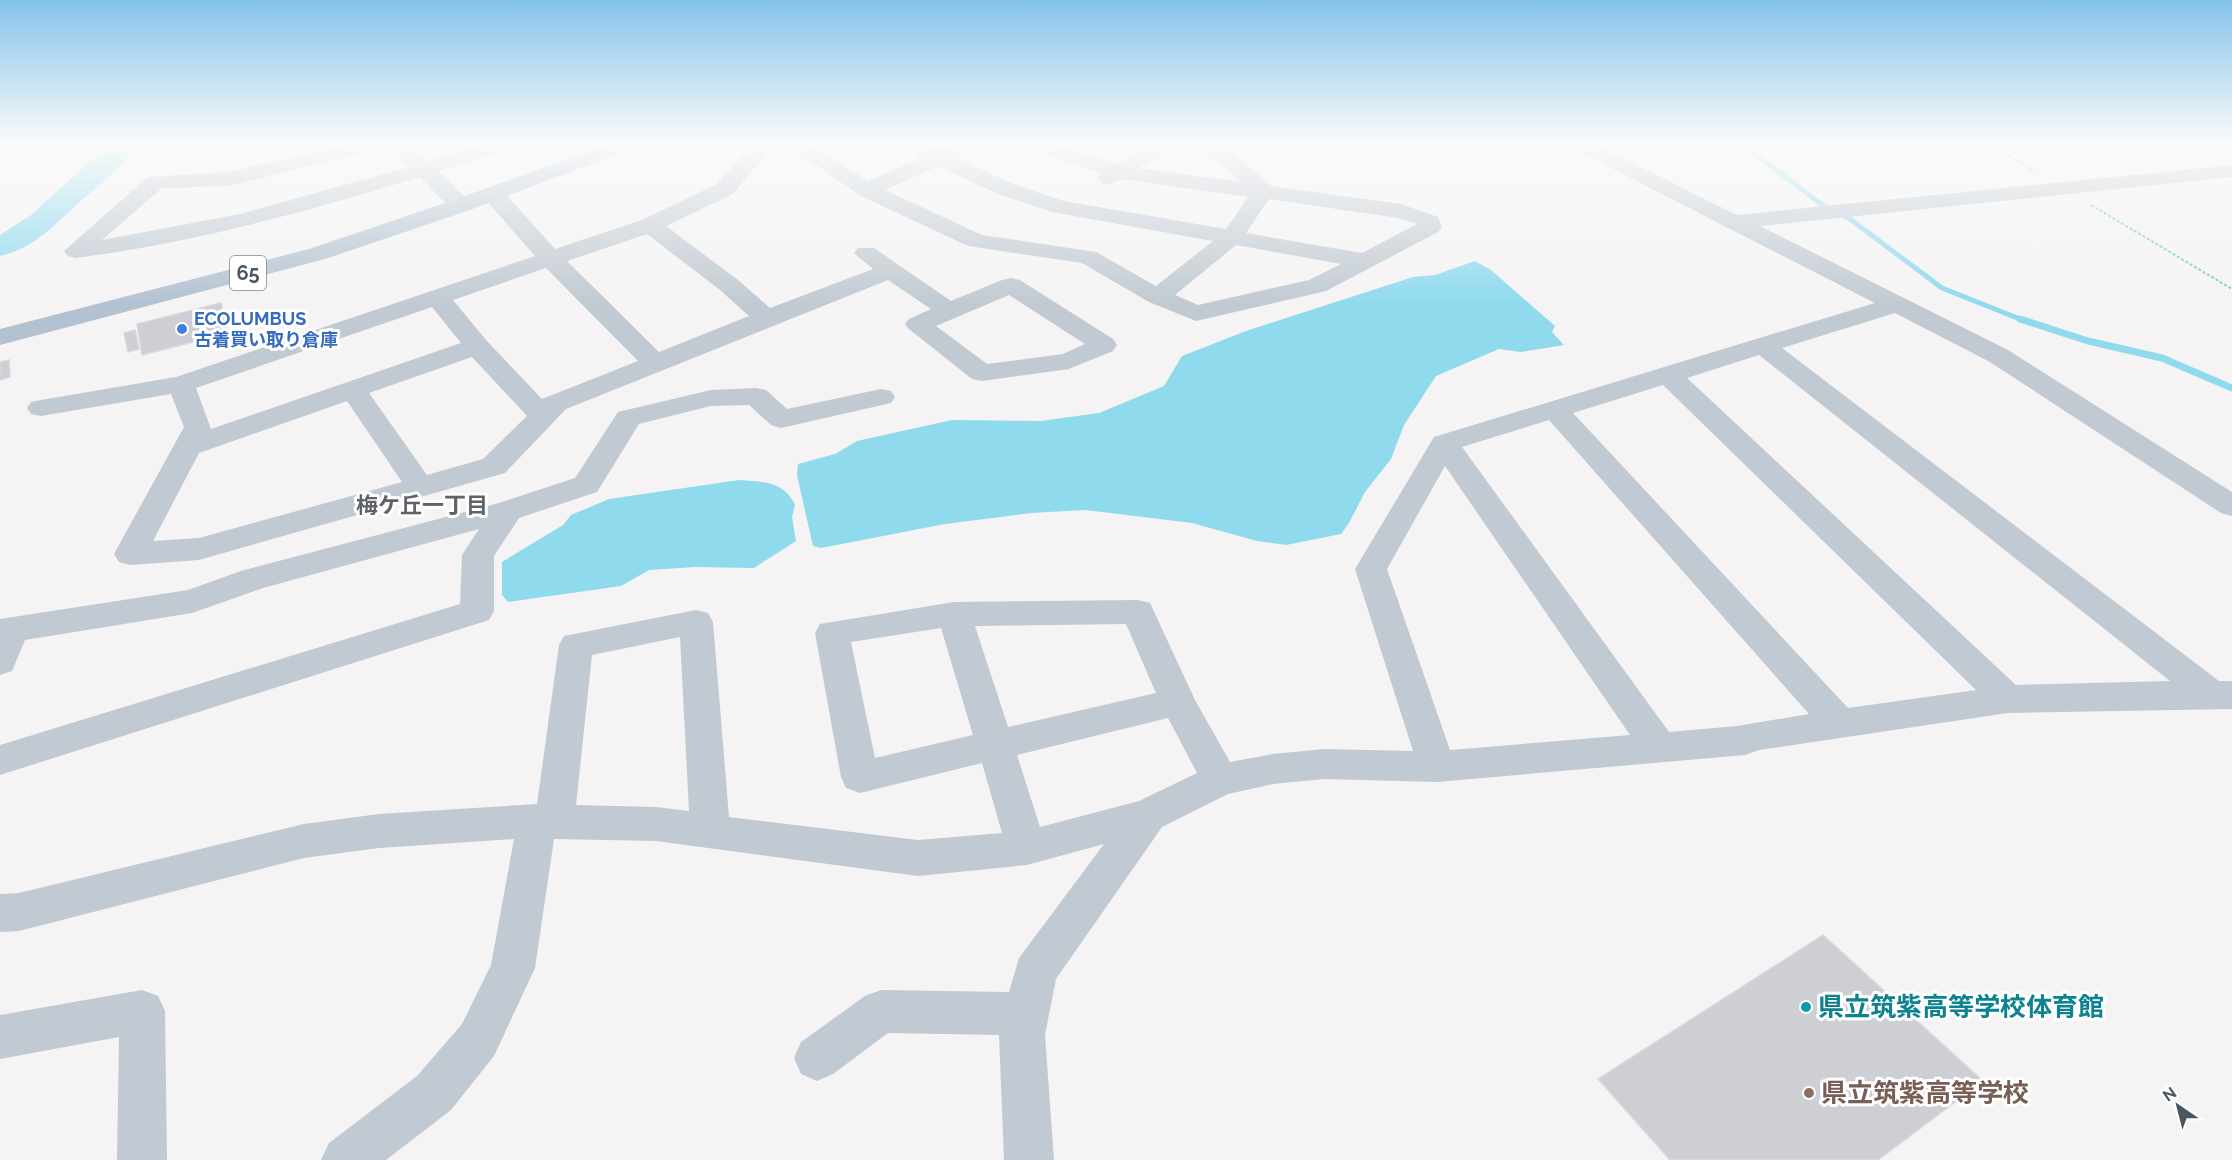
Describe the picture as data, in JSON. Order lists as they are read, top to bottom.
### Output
{
  "streets": {
    "main road": ["65"]
  },
  "districts": ["梅ケ丘一丁目"],
  "places": ["ECOLUMBUS 古着買い取り倉庫", "県立筑紫高等学校体育館", "県立筑紫高等学校"],
  "north": "top left"
}
